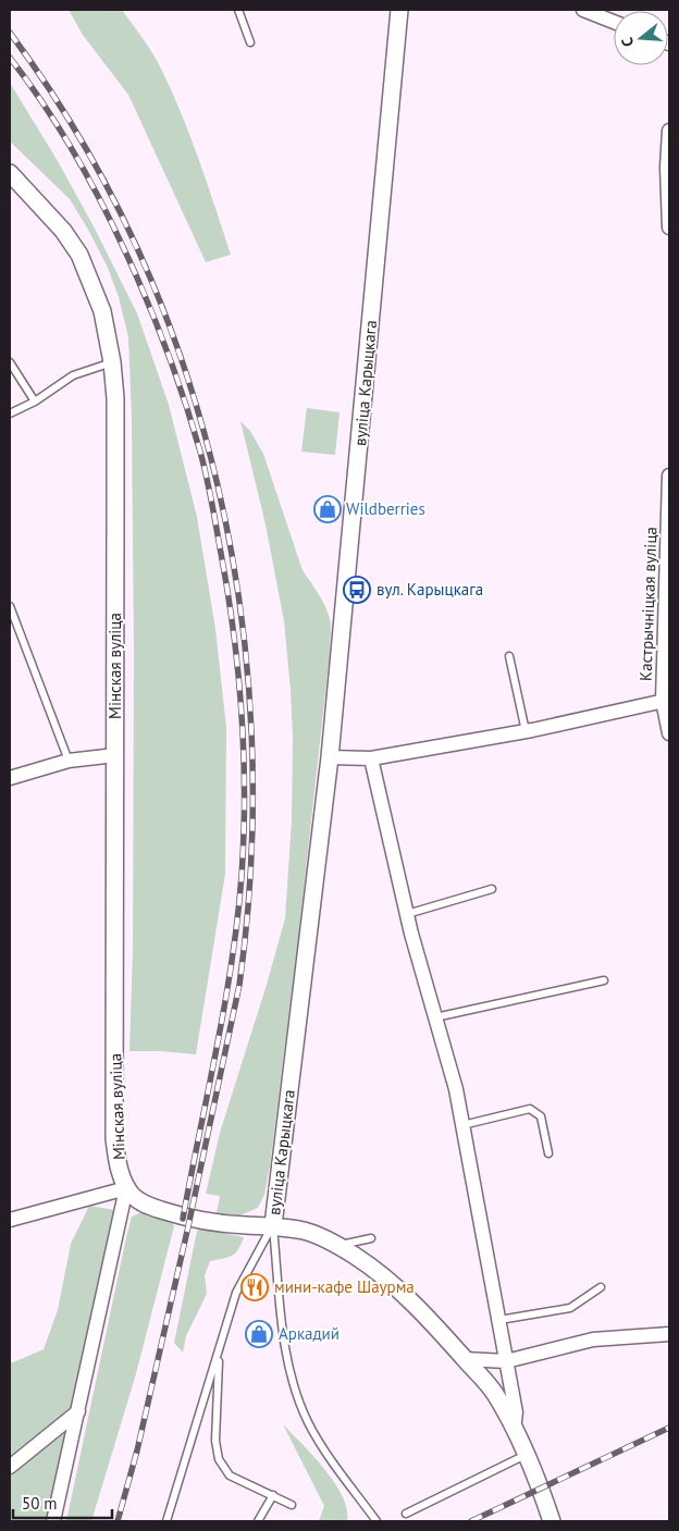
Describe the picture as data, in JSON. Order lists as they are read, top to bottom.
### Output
{
  "streets": {
    "street": ["вуліца Карыцкага", "Кастрычніцкая вуліца", "Мінская вуліца"]
  },
  "places": {
    "shop": ["Wildberries", "Аркадий"],
    "bus stop": ["вул. Карыцкага"],
    "restaurant": ["мини-кафе Шаурма"]
  },
  "scale_bar": "50 m",
  "north": "left"
}
